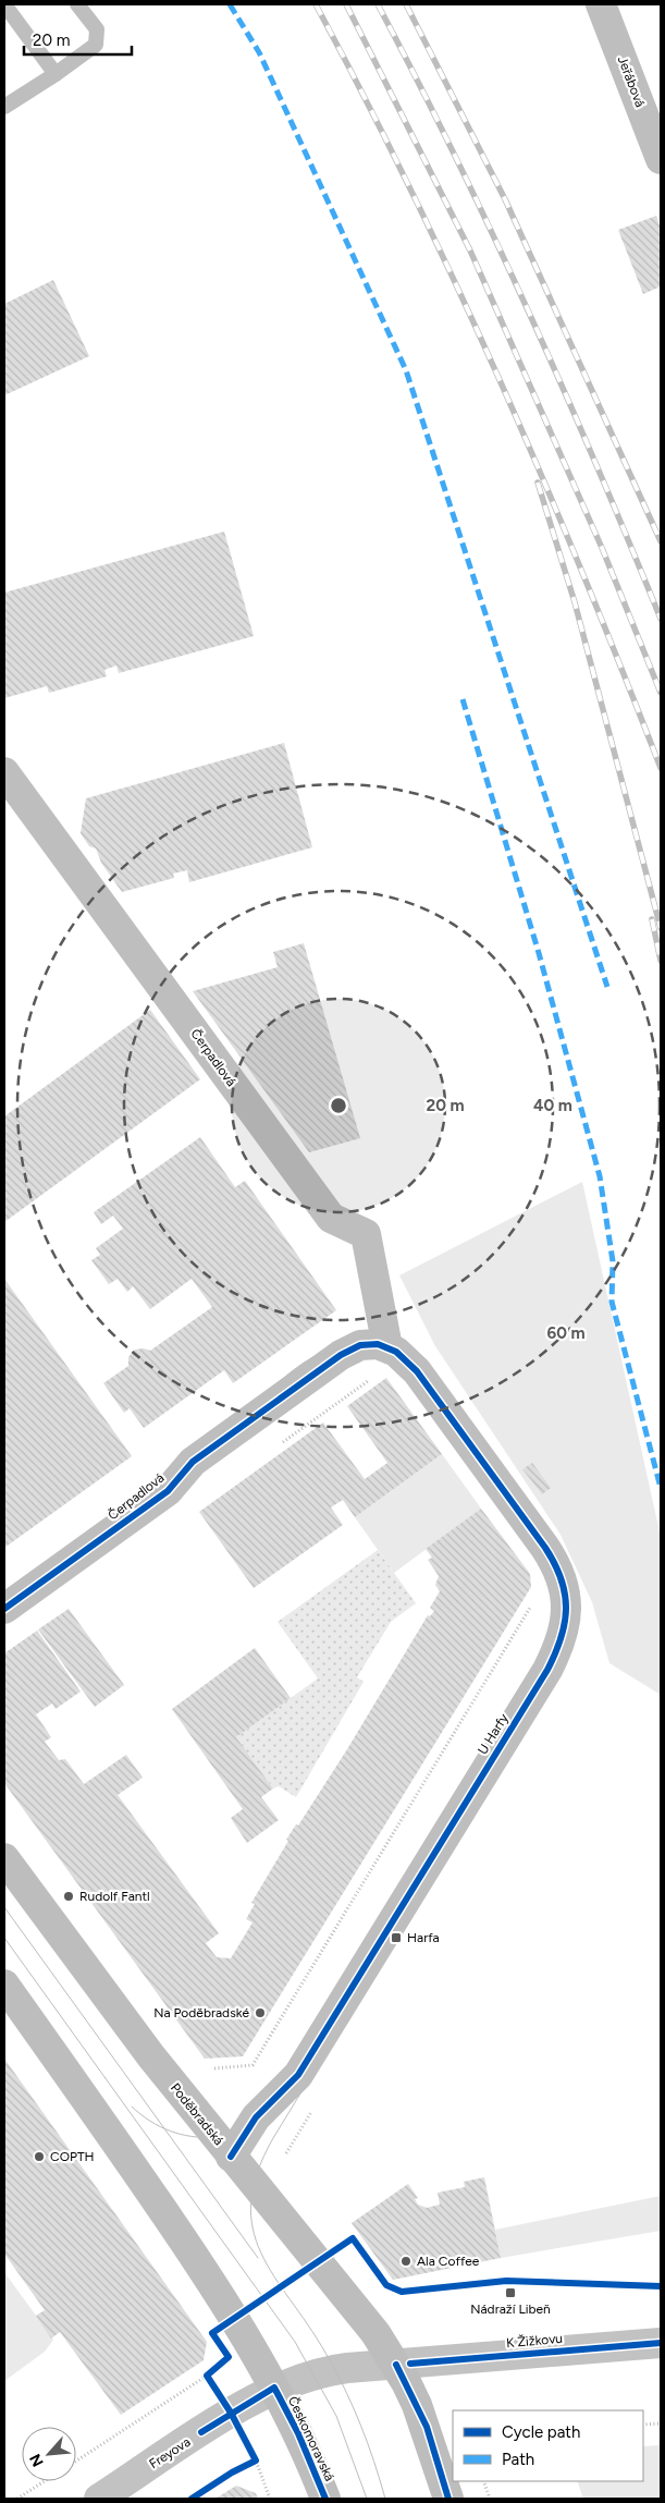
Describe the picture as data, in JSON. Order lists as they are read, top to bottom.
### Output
{
  "streets": {
    "main road": [
      "Poděbradská",
      "K Žižkovu",
      "Českomoravská",
      "Freyova"
    ],
    "street": ["Jeřábová", "Čerpadlová", "U Harfy"]
  },
  "crossings": [
    ["Čerpadlová", "U Harfy"],
    ["U Harfy", "Poděbradská"],
    ["Poděbradská", "K Žižkovu"],
    ["Poděbradská", "Freyova"],
    ["K Žižkovu", "Freyova"],
    ["Českomoravská", "Freyova"]
  ],
  "places": {
    "other": [
      "Rudolf Fantl",
      "Na Poděbradské",
      "COPTH",
      "Ala Coffee"
    ],
    "transit": ["Harfa", "Nádraží Libeň"]
  },
  "legend": ["Cycle path", "Path"],
  "scale_bar": "20 m",
  "north": "bottom left",
  "rings": ["20 m", "40 m", "60 m"]
}
